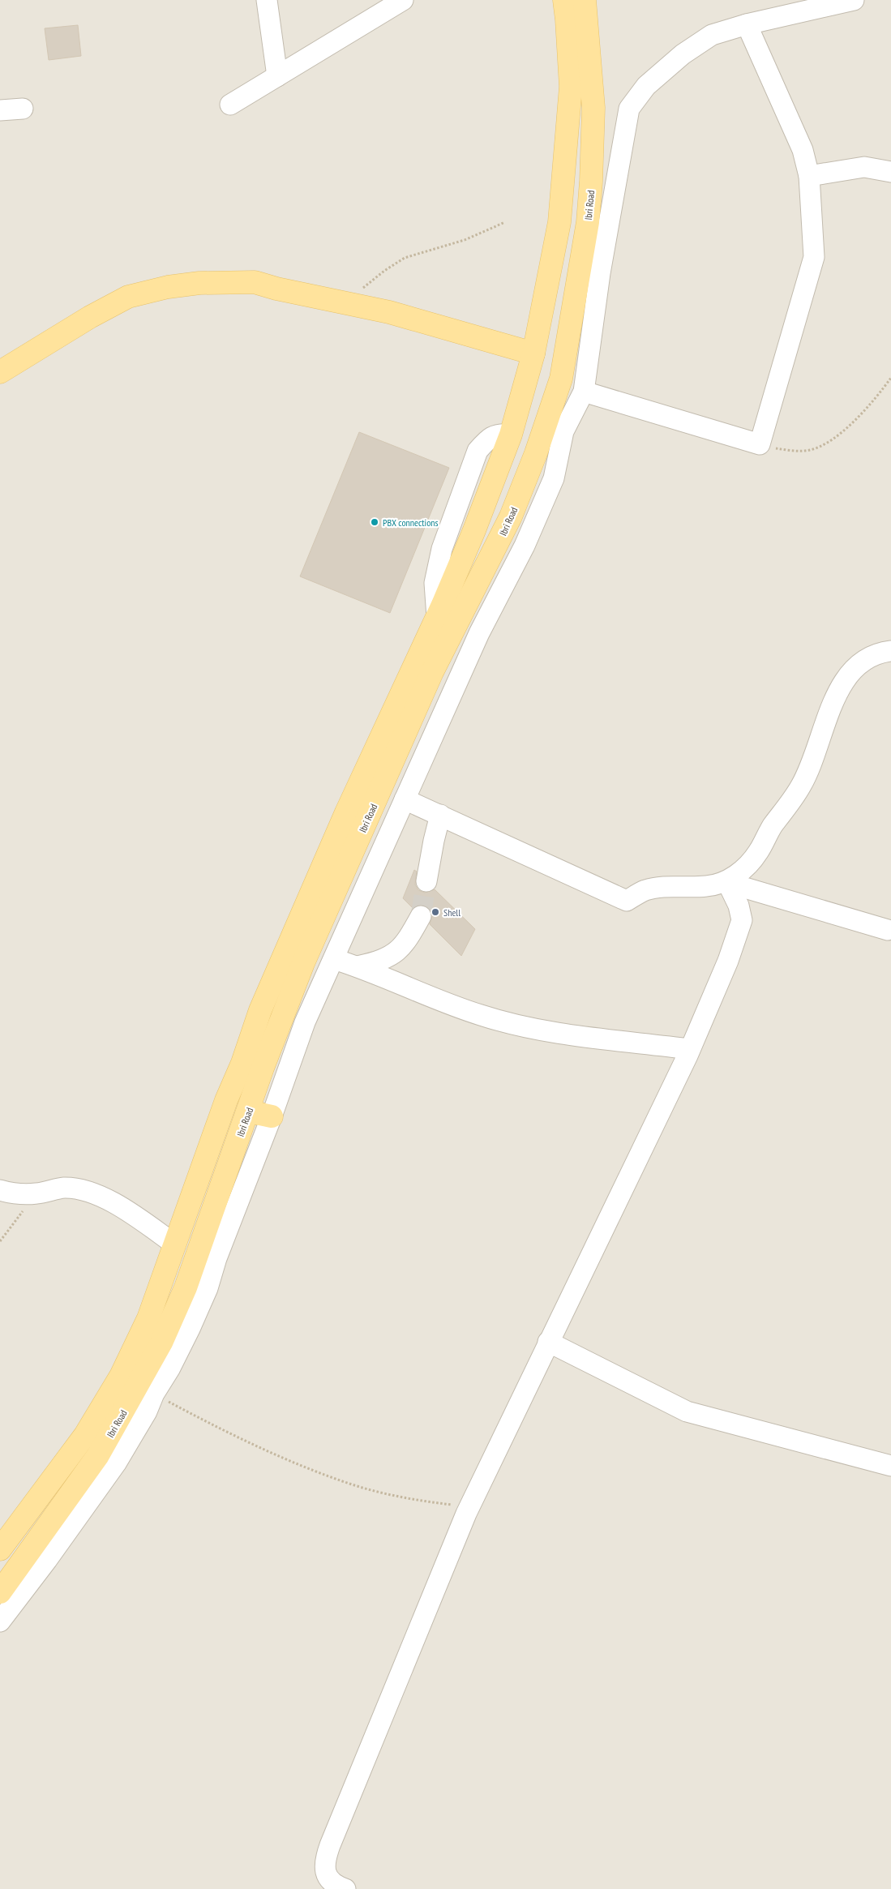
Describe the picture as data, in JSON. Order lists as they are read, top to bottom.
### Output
{
  "streets": {
    "main road": ["Ibri Road"]
  },
  "places": ["PBX connections", "Shell"]
}
